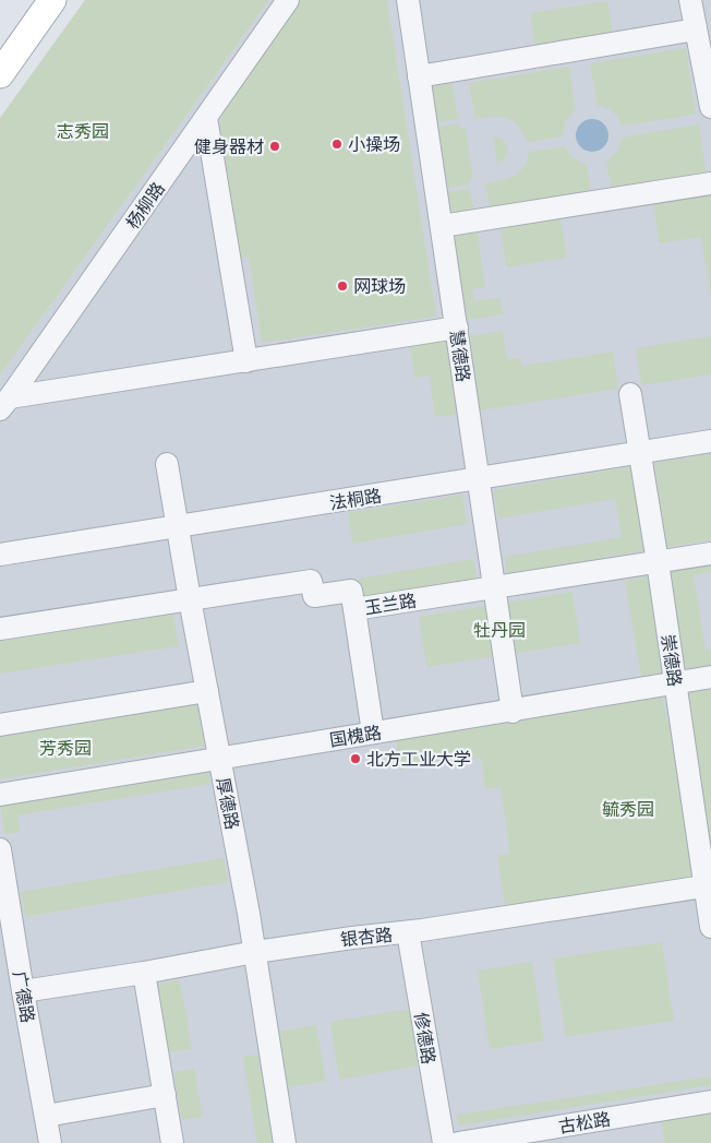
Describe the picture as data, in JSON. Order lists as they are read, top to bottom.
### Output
{
  "streets": {
    "street": [
      "杨柳路",
      "慧德路",
      "法桐路",
      "玉兰路",
      "崇德路",
      "国槐路",
      "厚德路",
      "银杏路",
      "广德路",
      "修德路",
      "古松路"
    ]
  },
  "crossings": [
    ["慧德路", "法桐路"],
    ["慧德路", "玉兰路"],
    ["慧德路", "国槐路"],
    ["法桐路", "崇德路"],
    ["法桐路", "厚德路"],
    ["玉兰路", "崇德路"],
    ["玉兰路", "厚德路"],
    ["崇德路", "国槐路"],
    ["崇德路", "银杏路"],
    ["国槐路", "厚德路"],
    ["厚德路", "银杏路"],
    ["银杏路", "广德路"],
    ["银杏路", "修德路"]
  ],
  "parks": [
    "志秀园",
    "牡丹园",
    "芳秀园",
    "毓秀园"
  ],
  "places": [
    "小操场",
    "健身器材",
    "网球场",
    "北方工业大学"
  ]
}
